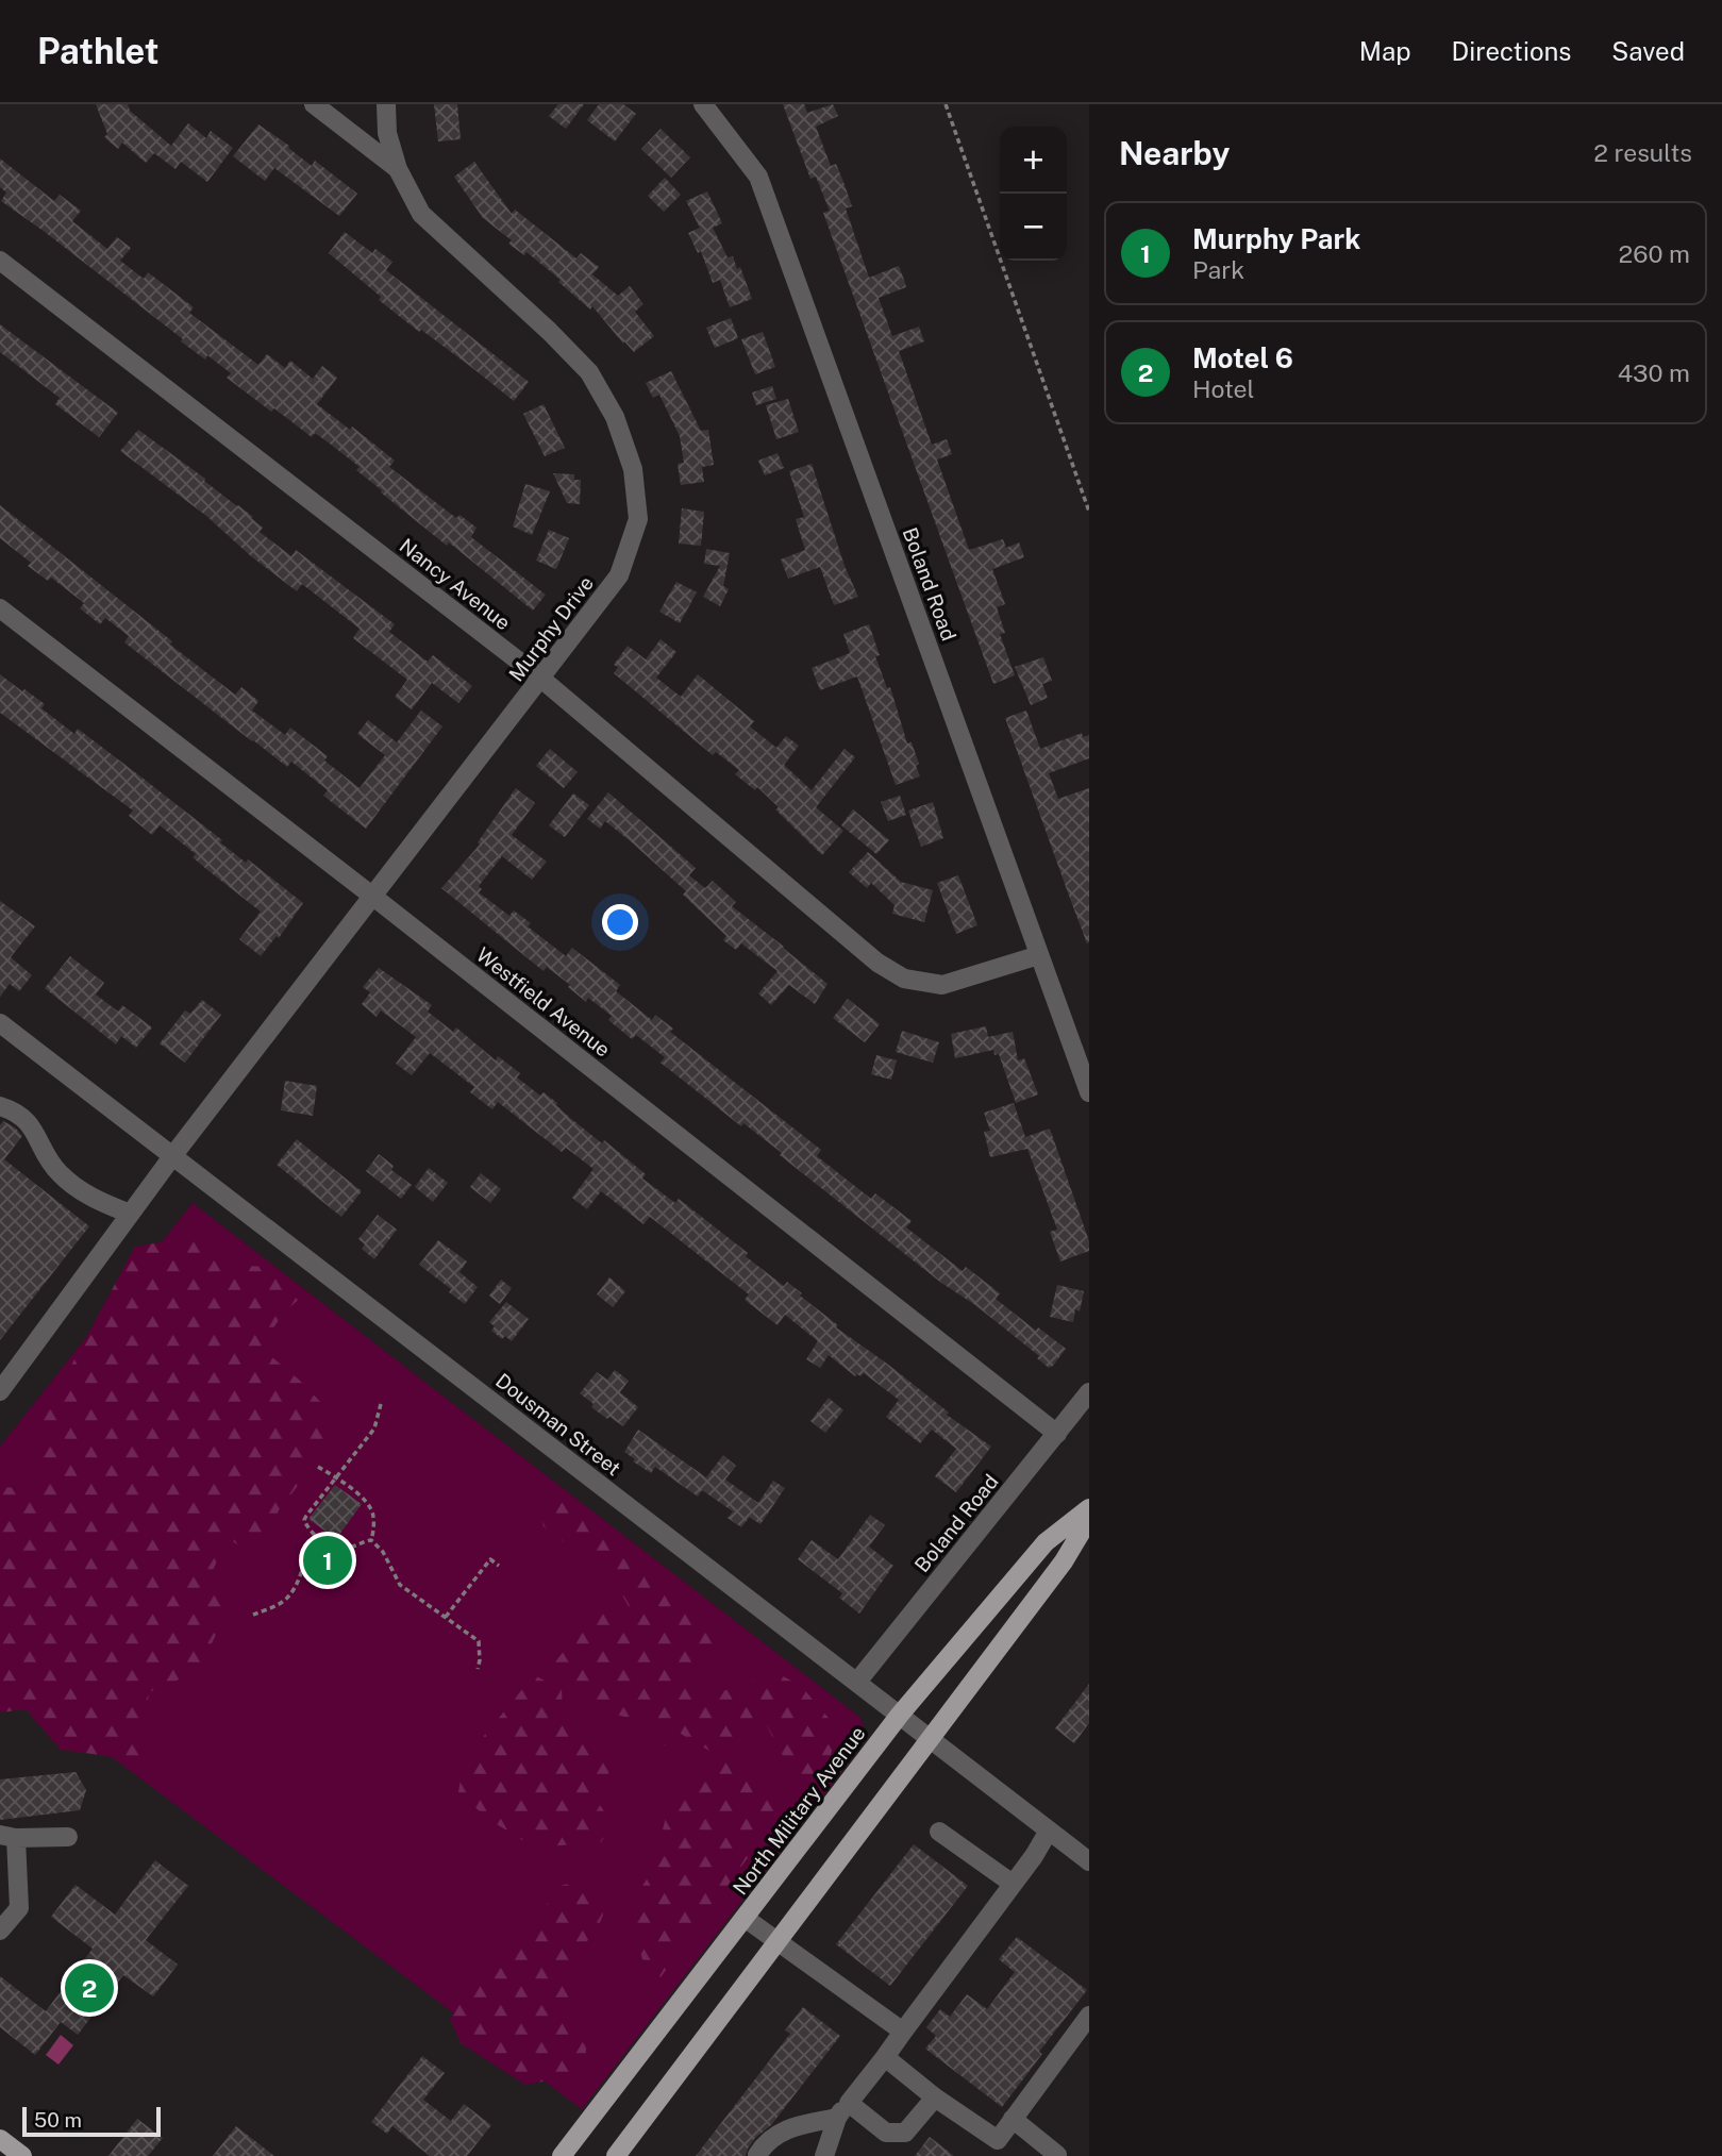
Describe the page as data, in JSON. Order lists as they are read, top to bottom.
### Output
{
  "streets": {
    "main road": ["North Military Avenue"],
    "street": [
      "Nancy Avenue",
      "Boland Road",
      "Murphy Drive",
      "Westfield Avenue",
      "Dousman Street"
    ]
  },
  "crossings": [
    ["Nancy Avenue", "Boland Road"],
    ["Nancy Avenue", "Murphy Drive"],
    ["Boland Road", "Westfield Avenue"],
    ["Boland Road", "Dousman Street"],
    ["Murphy Drive", "Westfield Avenue"],
    ["Murphy Drive", "Dousman Street"],
    ["Dousman Street", "North Military Avenue"]
  ],
  "scale_bar": "50 m",
  "page": {
    "header": "Pathlet",
    "nav": ["Map", "Directions", "Saved"],
    "heading": ["Nearby", "2 results"],
    "map_buttons": ["+", "−"],
    "list": [
      {
        "mark": "1",
        "name": "Murphy Park",
        "note": "Park",
        "value": "260 m"
      },
      {
        "mark": "2",
        "name": "Motel 6",
        "note": "Hotel",
        "value": "430 m"
      }
    ],
    "pins": ["1", "2"],
    "scale": "50 m"
  }
}
